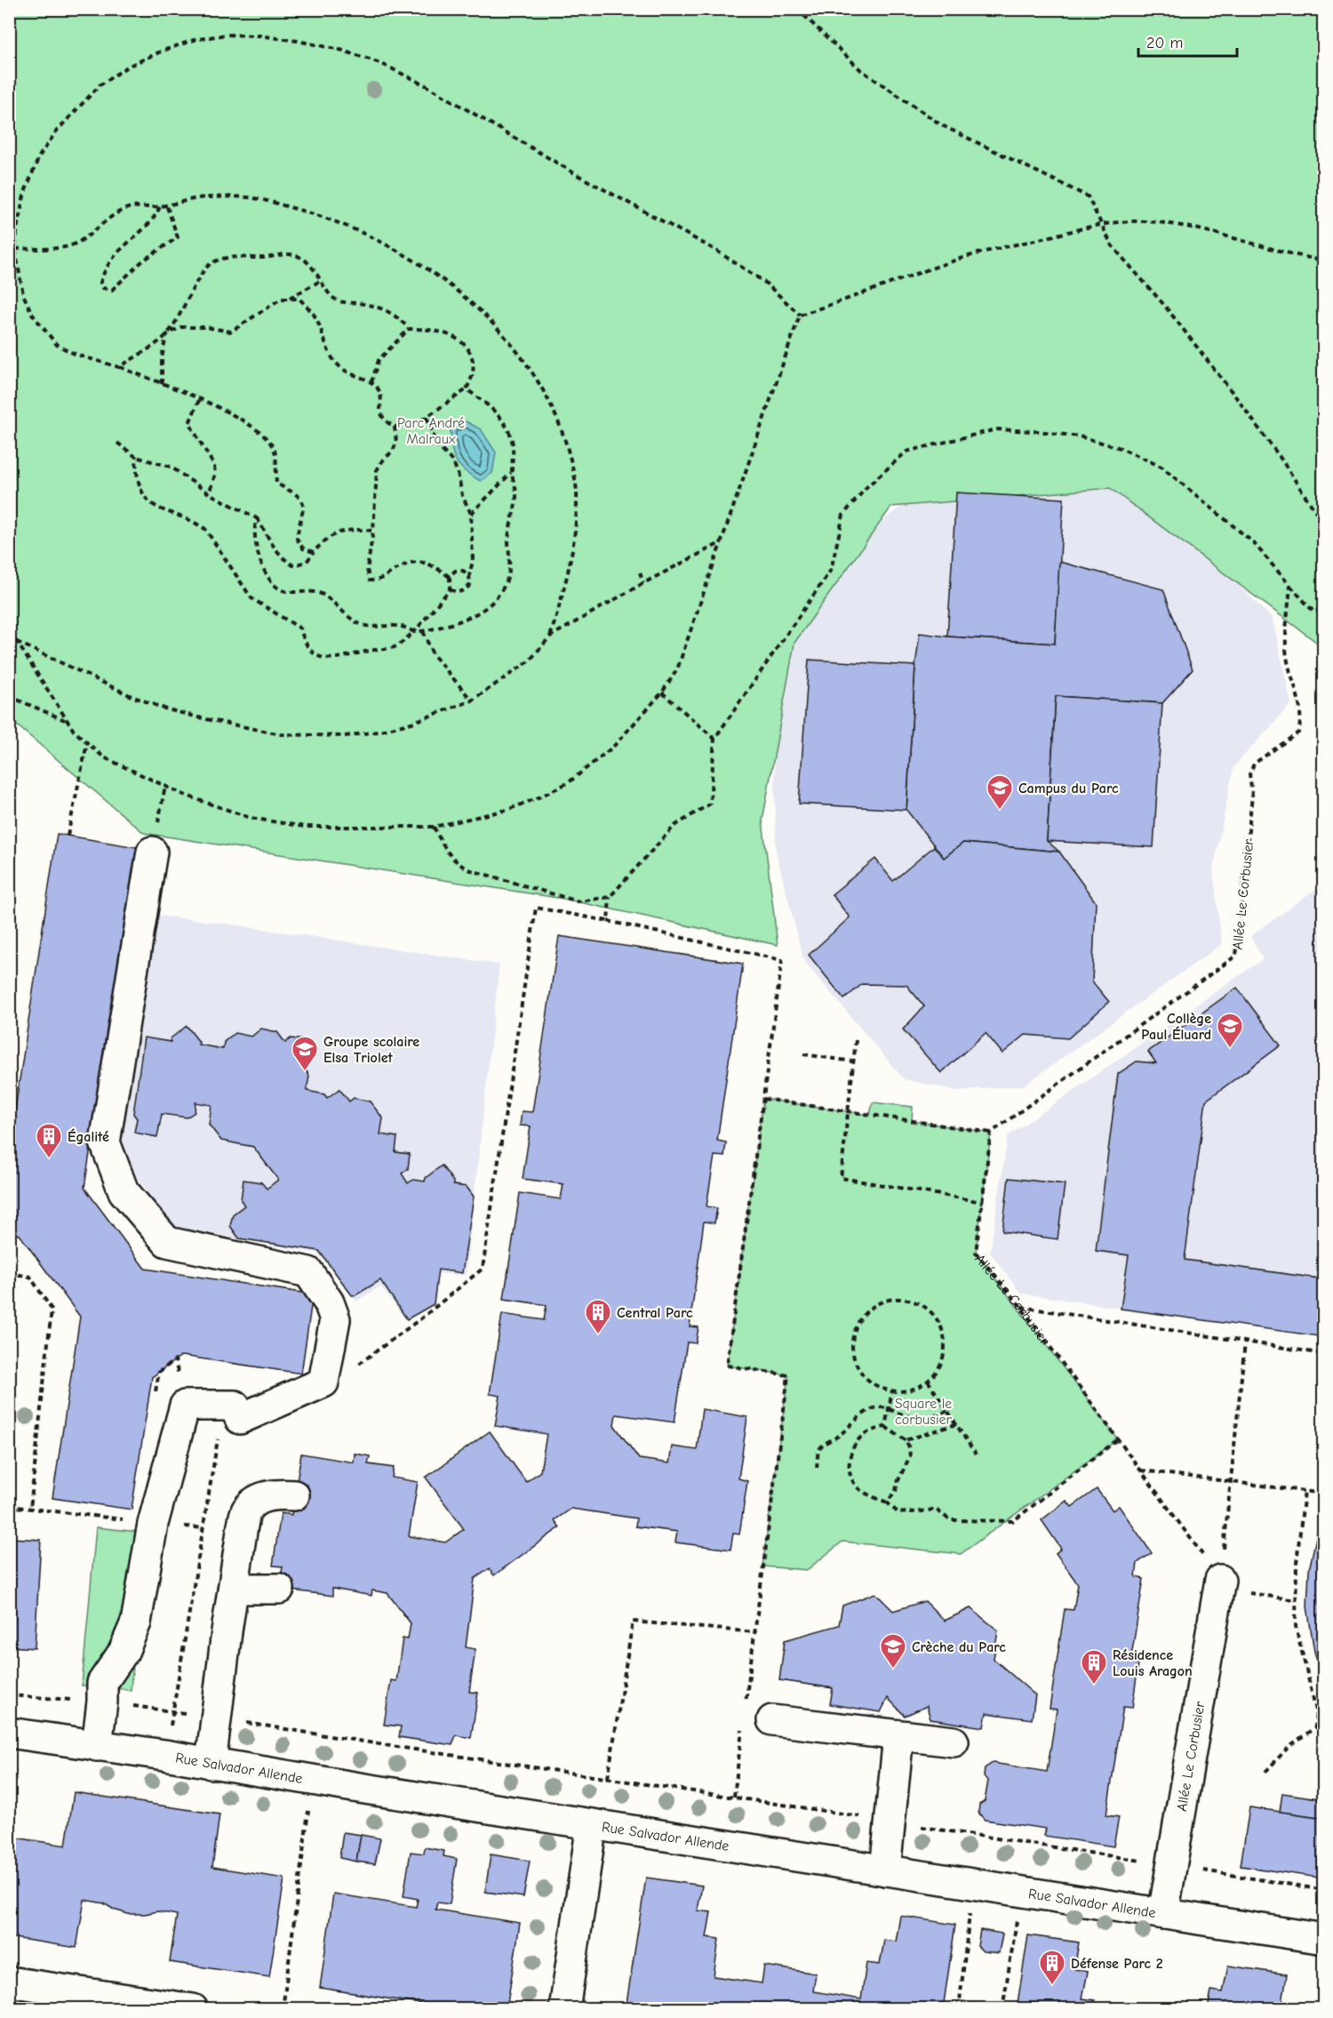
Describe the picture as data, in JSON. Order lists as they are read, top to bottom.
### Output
{
  "streets": {
    "street": ["Allée Le Corbusier", "Rue Salvador Allende"]
  },
  "crossings": [
    ["Allée Le Corbusier", "Rue Salvador Allende"]
  ],
  "parks": ["Parc André Malraux", "Square le corbusier"],
  "places": {
    "school or university": [
      "Campus du Parc",
      "Collège Paul Éluard",
      "Groupe scolaire Elsa Triolet",
      "Crèche du Parc"
    ],
    "building": [
      "Égalité",
      "Central Parc",
      "Résidence Louis Aragon",
      "Défense Parc 2"
    ]
  },
  "scale_bar": "20 m"
}
